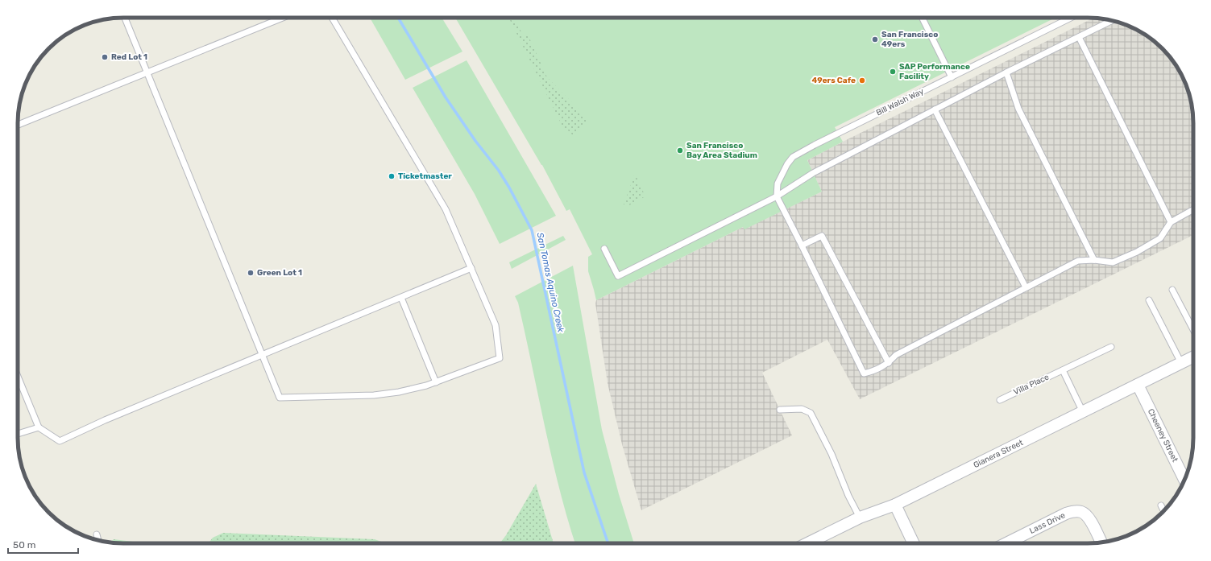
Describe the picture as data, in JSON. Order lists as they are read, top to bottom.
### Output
{
  "streets": {
    "street": ["Cheeney Street", "Gianera Street", "Lass Drive"],
    "lane": ["Bill Walsh Way", "Villa Place"]
  },
  "crossings": [
    ["Cheeney Street", "Gianera Street"]
  ],
  "water": ["San Tomas Aquino Creek"],
  "places": [
    "San Francisco 49ers",
    "Red Lot 1",
    "SAP Performance Facility",
    "49ers Cafe",
    "San Francisco Bay Area Stadium",
    "Ticketmaster",
    "Green Lot 1"
  ],
  "scale_bar": "50 m"
}
